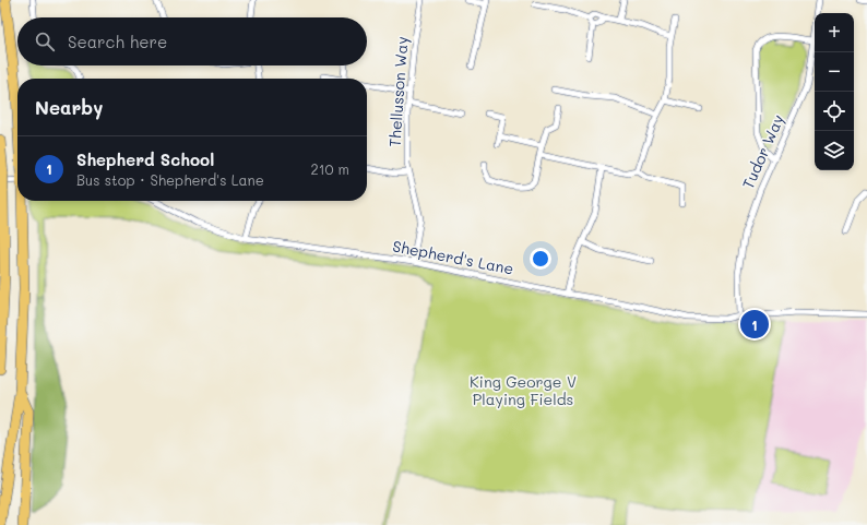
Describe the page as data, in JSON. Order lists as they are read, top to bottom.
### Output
{
  "streets": {
    "street": ["Thellusson Way", "Tudor Way", "Shepherd's Lane"]
  },
  "crossings": [
    ["Thellusson Way", "Shepherd's Lane"],
    ["Tudor Way", "Shepherd's Lane"]
  ],
  "parks": ["King George V Playing Fields"],
  "page": {
    "map_buttons": ["+", "−"],
    "search": "Search here",
    "heading": "Nearby",
    "list": [
      {
        "mark": "1",
        "name": "Shepherd School",
        "note": "Bus stop · Shepherd's Lane",
        "value": "210 m"
      }
    ],
    "pins": "1"
  }
}
